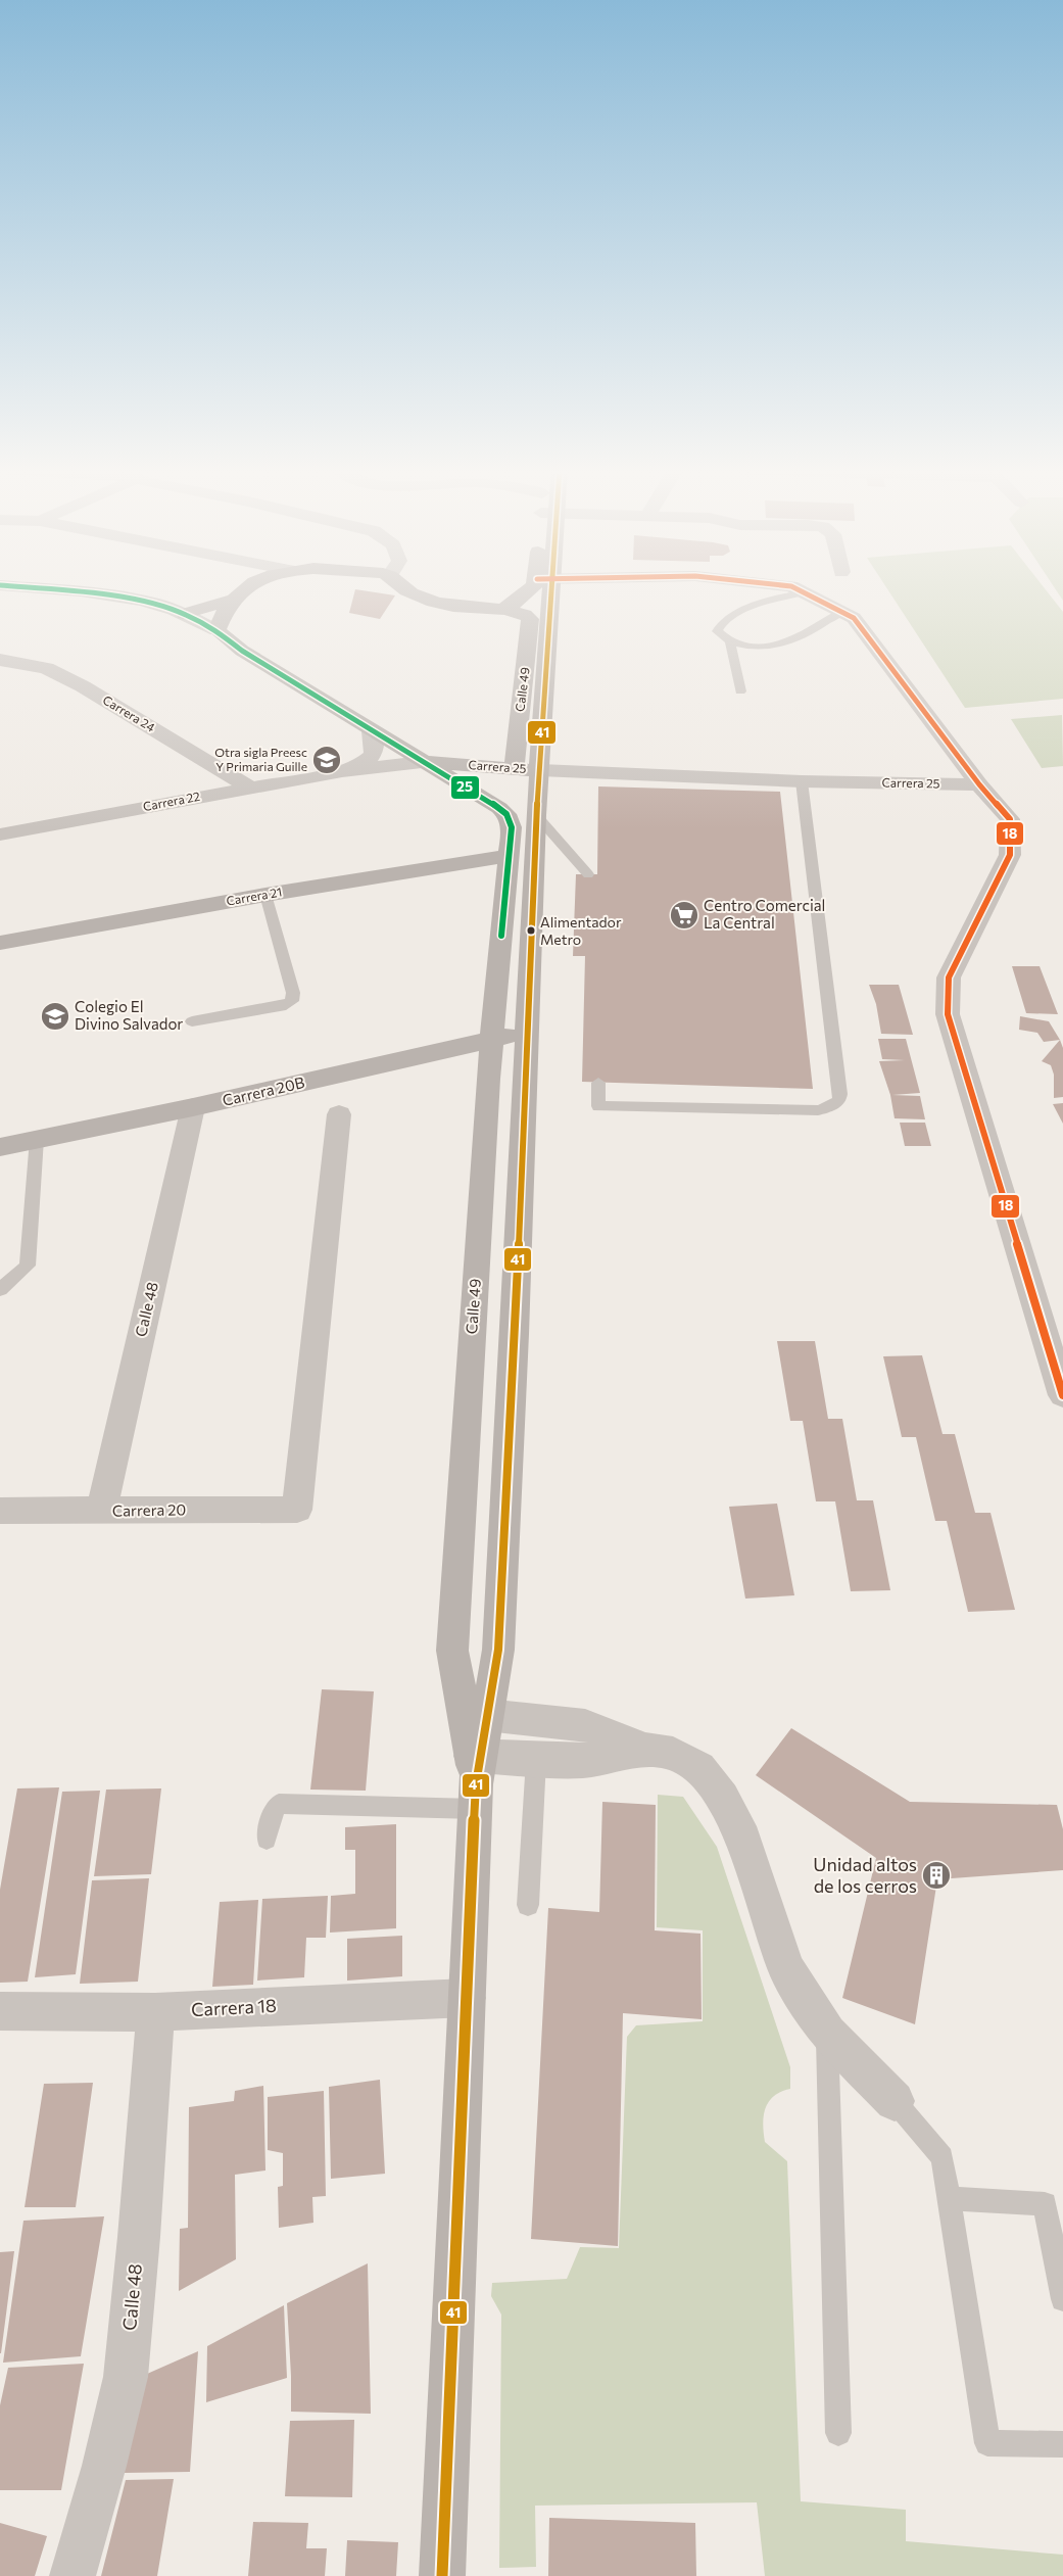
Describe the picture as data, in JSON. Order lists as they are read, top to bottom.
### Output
{
  "streets": {
    "main road": [
      "Calle 49",
      "Carrera 25",
      "Carrera 21",
      "Carrera 20B"
    ],
    "street": [
      "Carrera 24",
      "Carrera 22",
      "Calle 48",
      "Carrera 20",
      "Carrera 18"
    ]
  },
  "crossings": [
    ["Calle 49", "Carrera 25"],
    ["Calle 49", "Carrera 22"],
    ["Calle 49", "Carrera 21"],
    ["Calle 49", "Carrera 20B"],
    ["Calle 49", "Carrera 18"],
    ["Carrera 24", "Carrera 22"],
    ["Carrera 25", "Carrera 22"],
    ["Carrera 20B", "Calle 48"],
    ["Calle 48", "Carrera 20"],
    ["Calle 48", "Carrera 18"]
  ],
  "places": {
    "school or university": ["Otra sigla Preesc Y Primaria Guille", "Colegio El Divino Salvador"],
    "supermarket": ["Centro Comercial La Central"],
    "other": ["Alimentador Metro"],
    "building": ["Unidad altos de los cerros"]
  },
  "lines": ["transit line 41", "transit line 18", "transit line 25"]
}
